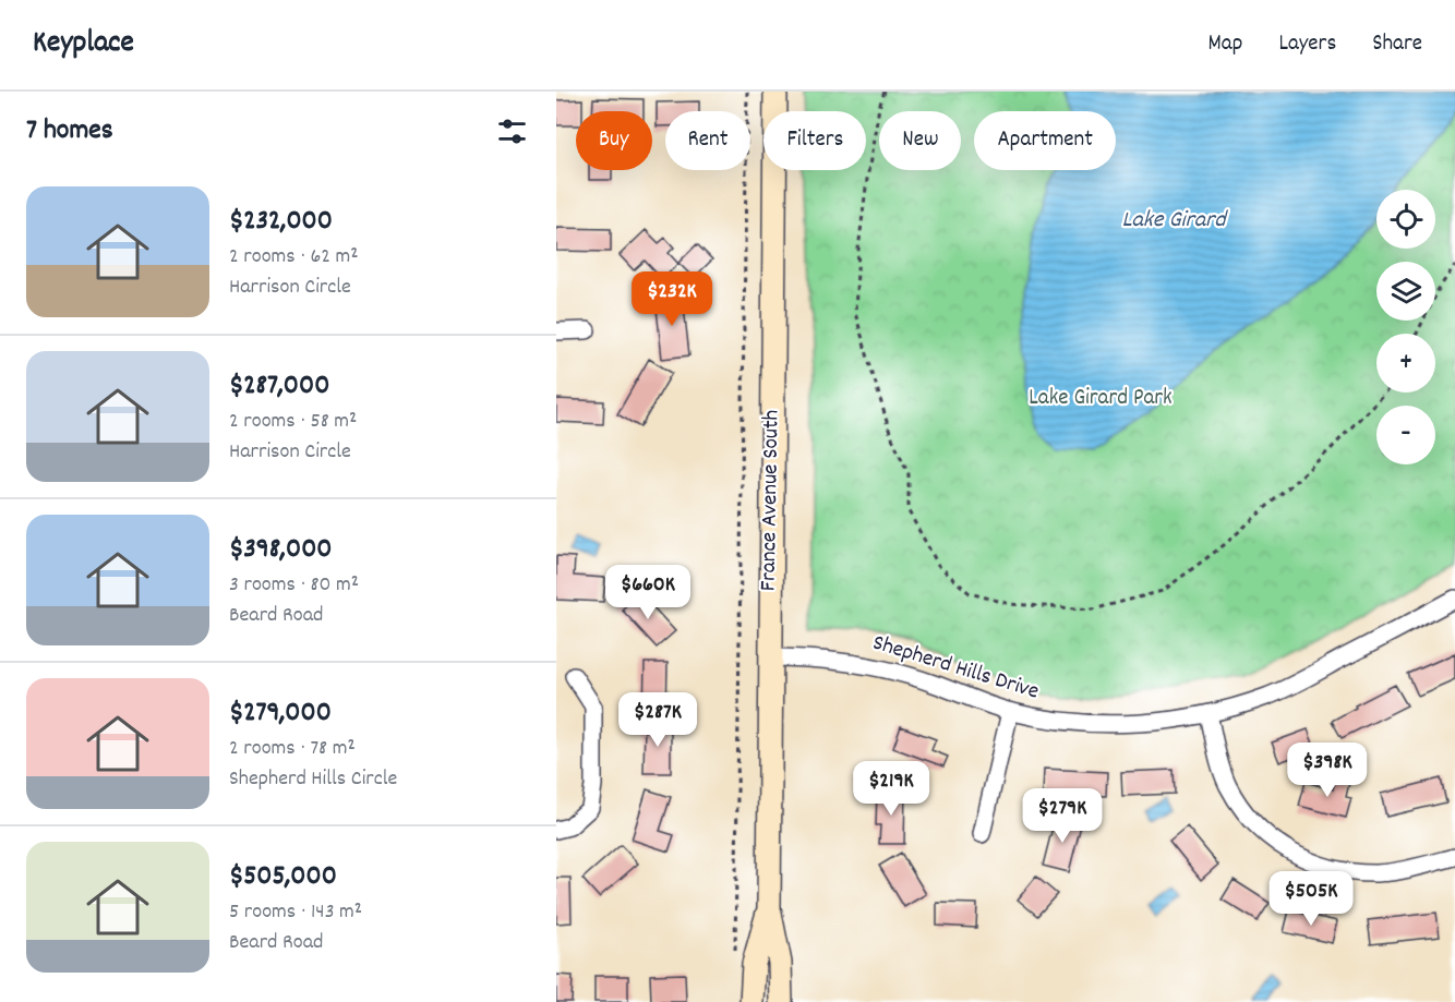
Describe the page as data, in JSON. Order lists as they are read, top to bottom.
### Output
{
  "streets": {
    "main road": ["France Avenue South"],
    "street": ["Shepherd Hills Drive"]
  },
  "crossings": [
    ["France Avenue South", "Shepherd Hills Drive"]
  ],
  "water": ["Lake Girard"],
  "parks": ["Lake Girard Park"],
  "page": {
    "header": "Keyplace",
    "nav": ["Map", "Layers", "Share"],
    "heading": "7 homes",
    "chip": [
      "Buy",
      "Rent",
      "Filters",
      "New",
      "Apartment"
    ],
    "list": [
      {
        "name": "$232,000",
        "note": "2 rooms · 62 m² · Harrison Circle"
      },
      {
        "name": "$287,000",
        "note": "2 rooms · 58 m² · Harrison Circle"
      },
      {
        "name": "$398,000",
        "note": "3 rooms · 80 m² · Beard Road"
      },
      {
        "name": "$279,000",
        "note": "2 rooms · 78 m² · Shepherd Hills Circle"
      },
      {
        "name": "$505,000",
        "note": "5 rooms · 143 m² · Beard Road"
      }
    ],
    "map_buttons": ["+", "−"],
    "price": [
      "$232K",
      "$660K",
      "$287K",
      "$398K",
      "$219K",
      "$279K",
      "$505K"
    ]
  }
}
